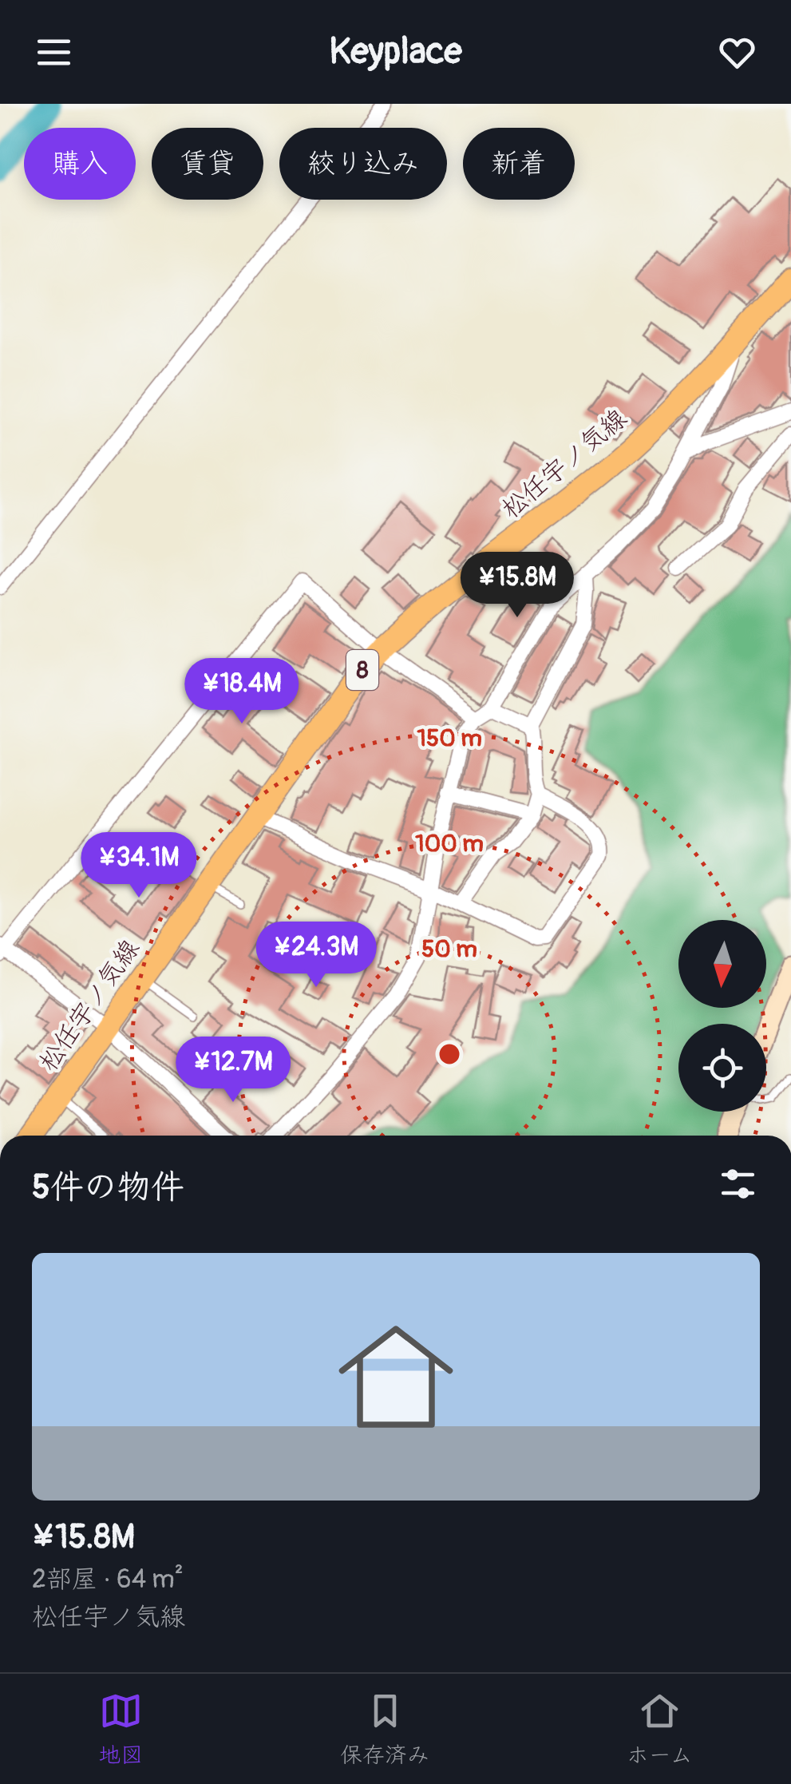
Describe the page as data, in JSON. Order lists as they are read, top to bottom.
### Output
{
  "streets": {
    "main road": ["松任宇ノ気線", "8"]
  },
  "north": "bottom",
  "page": {
    "header": "Keyplace",
    "chip": [
      "購入",
      "賃貸",
      "絞り込み",
      "新着"
    ],
    "price": [
      "¥15.8M",
      "¥18.4M",
      "¥34.1M",
      "¥24.3M",
      "¥12.7M"
    ],
    "heading": "5件の物件",
    "list": [
      {
        "name": "¥15.8M",
        "note": "2部屋 · 64 m² · 松任宇ノ気線"
      }
    ],
    "tabs": ["地図", "保存済み", "ホーム"]
  },
  "rings": ["150 m", "100 m", "50 m"]
}
